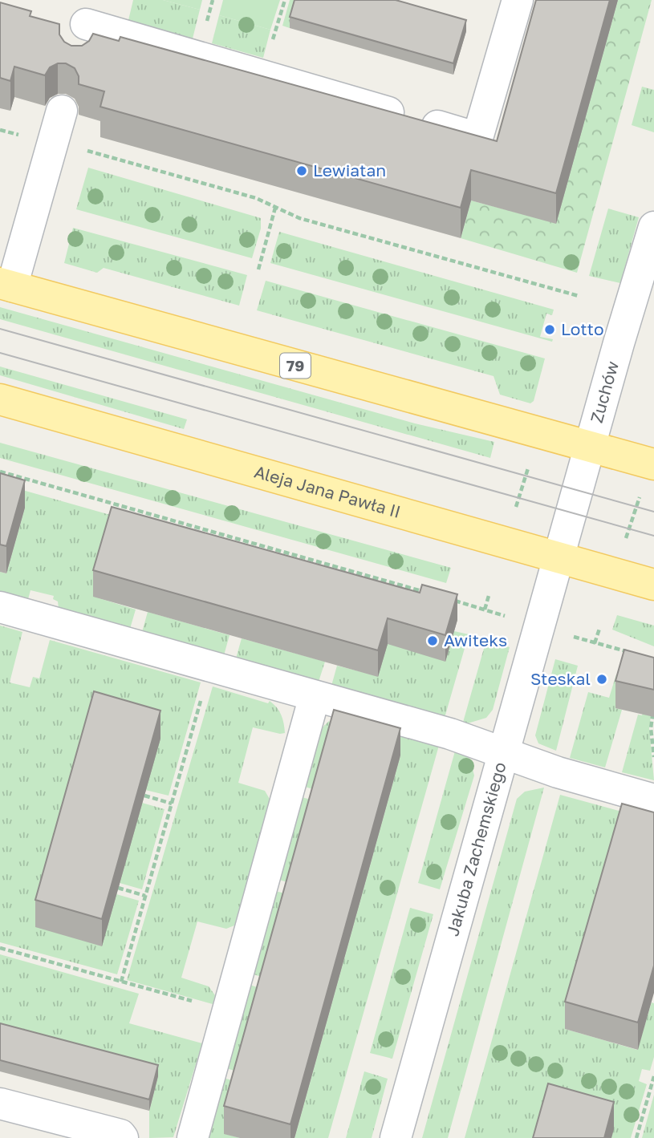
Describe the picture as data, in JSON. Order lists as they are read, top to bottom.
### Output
{
  "streets": {
    "main road": ["79", "Aleja Jana Pawła II"],
    "street": ["Zuchów", "Jakuba Zachemskiego"]
  },
  "crossings": [
    ["79", "Zuchów"],
    ["Zuchów", "Aleja Jana Pawła II"],
    ["Zuchów", "Jakuba Zachemskiego"],
    ["Aleja Jana Pawła II", "Jakuba Zachemskiego"]
  ],
  "places": [
    "Lewiatan",
    "Lotto",
    "Awiteks",
    "Steskal"
  ]
}
